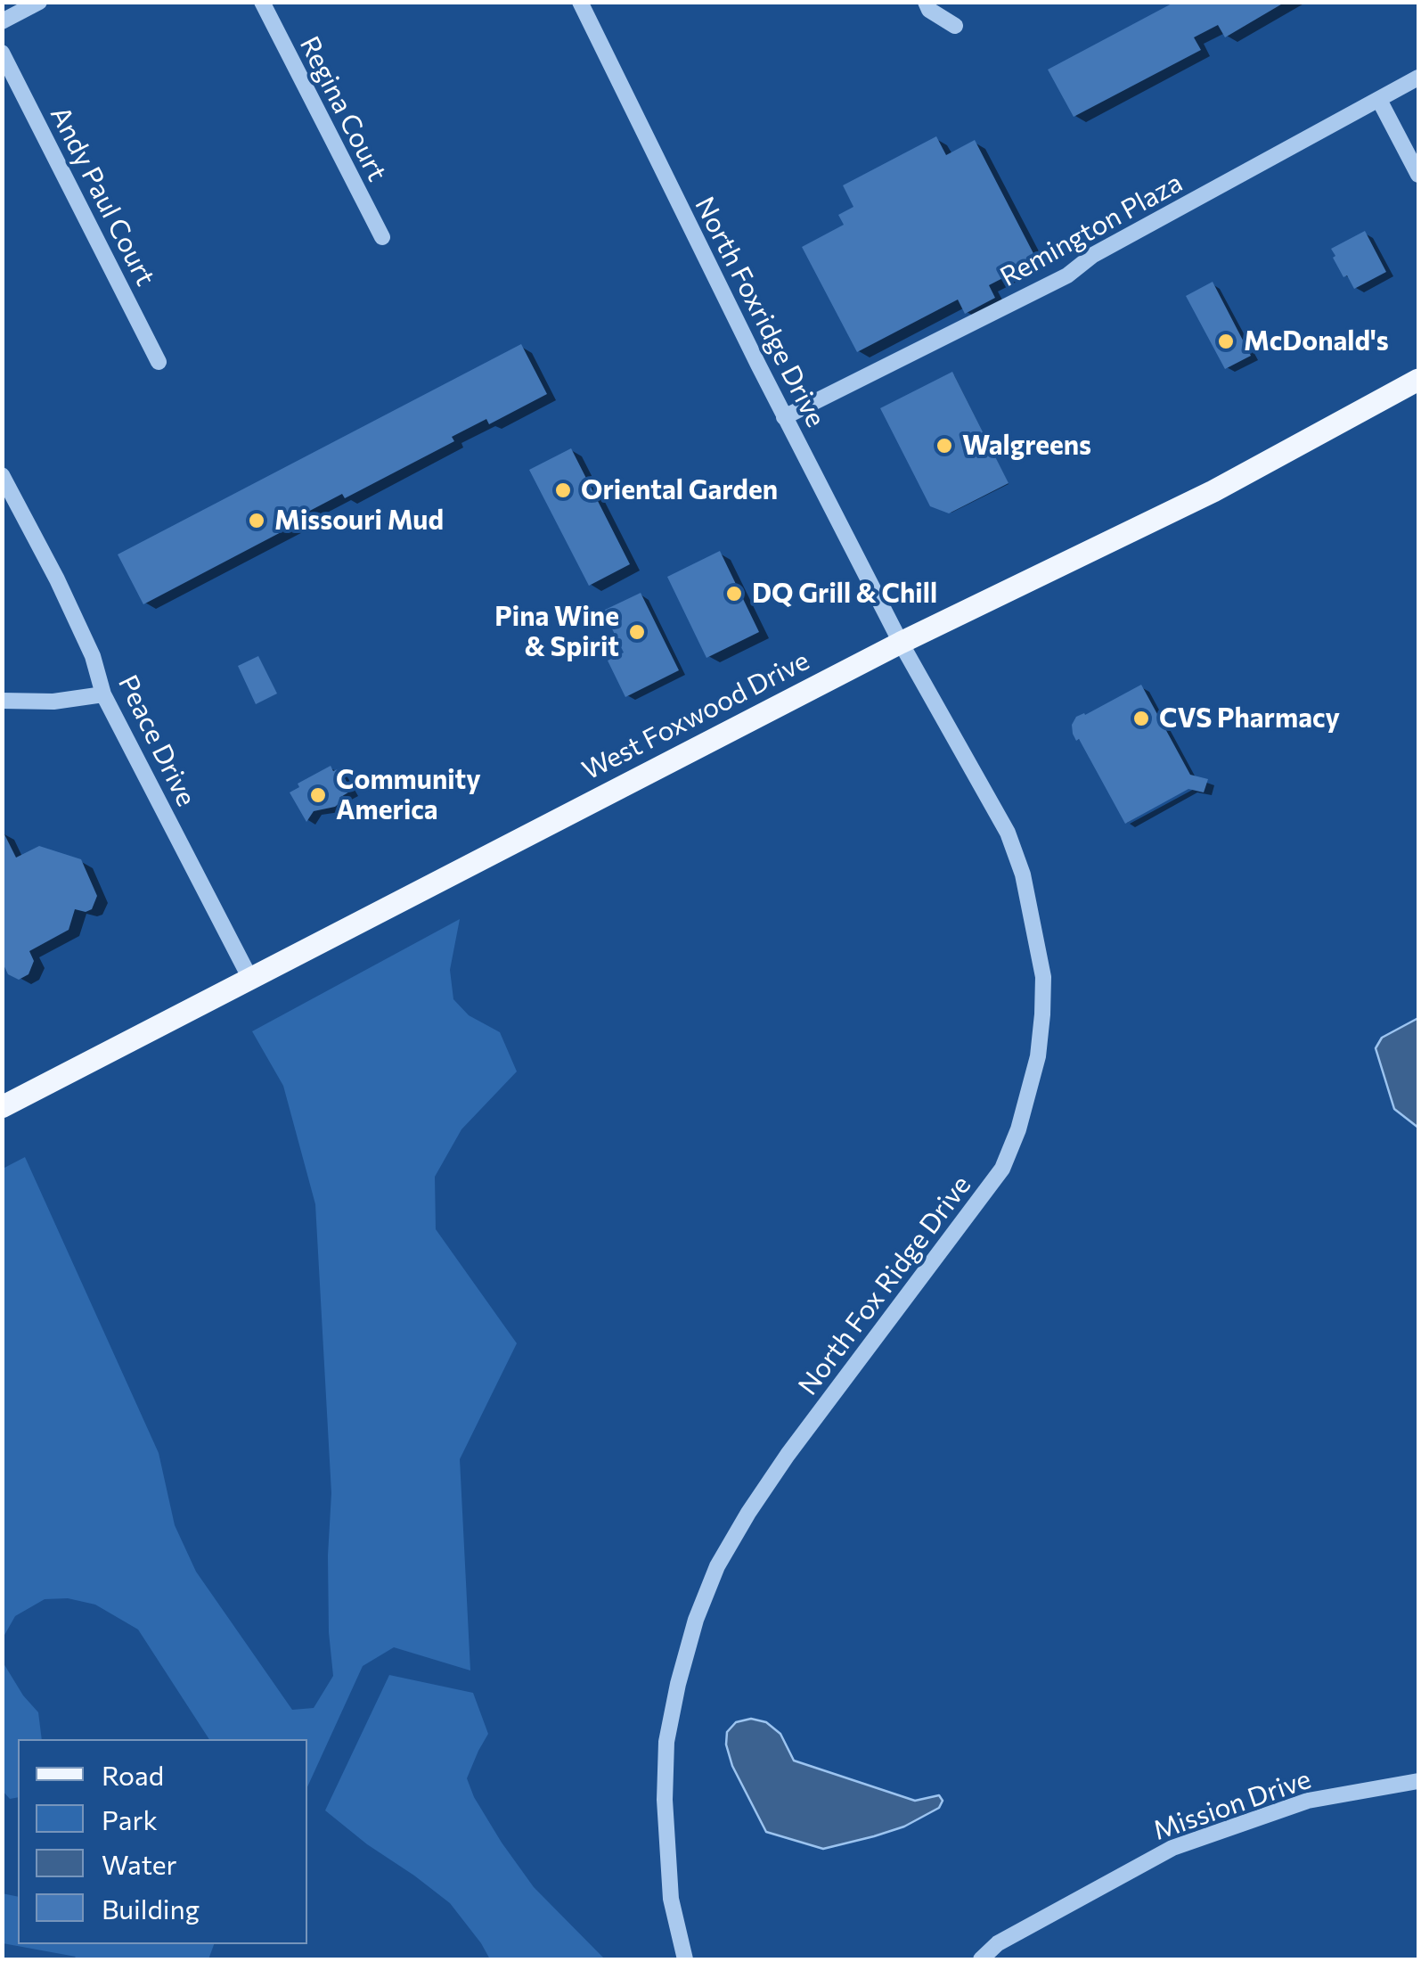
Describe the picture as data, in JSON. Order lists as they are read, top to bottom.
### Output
{
  "streets": {
    "main road": ["West Foxwood Drive"],
    "street": [
      "Regina Court",
      "Andy Paul Court",
      "Remington Plaza",
      "North Foxridge Drive",
      "Peace Drive",
      "North Fox Ridge Drive",
      "Mission Drive"
    ]
  },
  "crossings": [
    ["Remington Plaza", "North Foxridge Drive"],
    ["North Foxridge Drive", "West Foxwood Drive"],
    ["North Foxridge Drive", "North Fox Ridge Drive"],
    ["West Foxwood Drive", "Peace Drive"],
    ["West Foxwood Drive", "North Fox Ridge Drive"]
  ],
  "places": [
    "McDonald's",
    "Walgreens",
    "Oriental Garden",
    "Missouri Mud",
    "DQ Grill & Chill",
    "Pina Wine & Spirit",
    "CVS Pharmacy",
    "Community America"
  ],
  "legend": [
    "Road",
    "Park",
    "Water",
    "Building"
  ]
}
